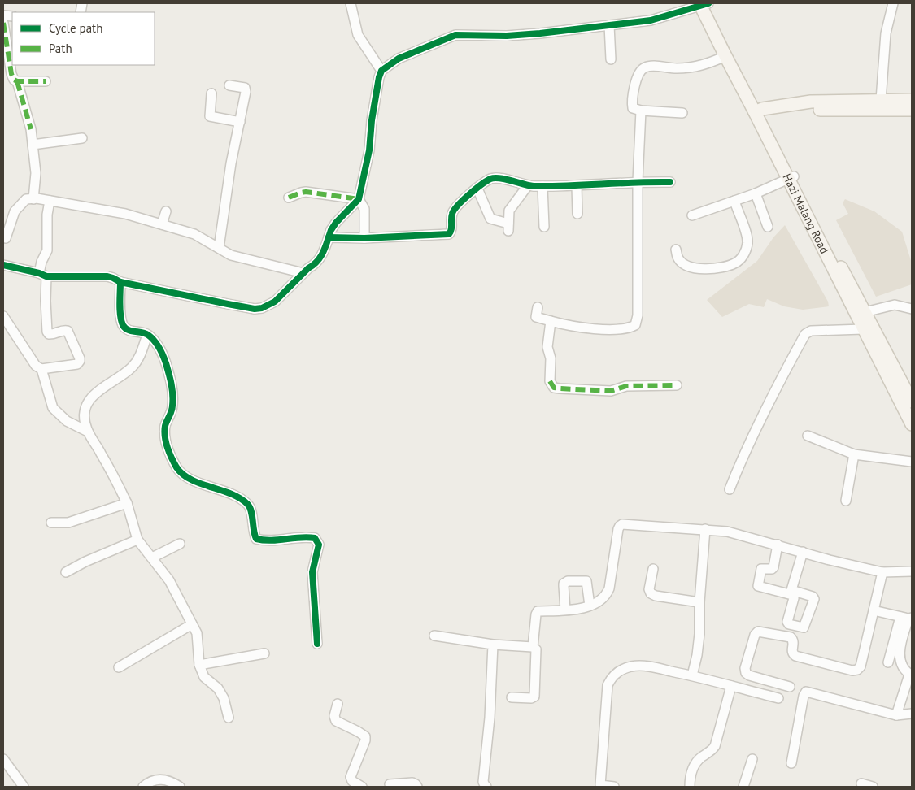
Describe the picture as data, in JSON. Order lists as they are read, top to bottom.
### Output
{
  "streets": {
    "main road": ["Hazi Malang Road"]
  },
  "legend": ["Cycle path", "Path"]
}
